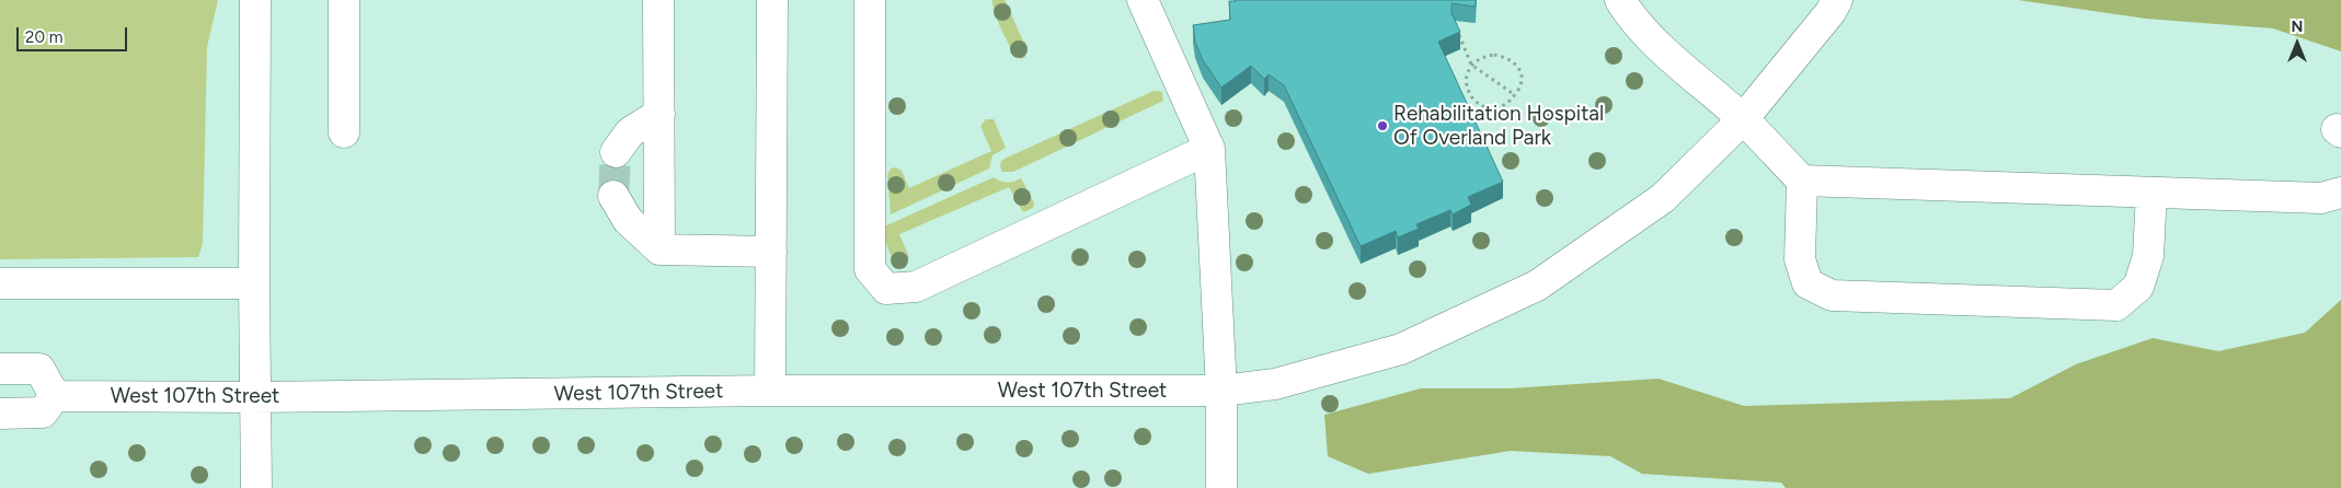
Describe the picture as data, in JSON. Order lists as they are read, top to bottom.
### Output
{
  "streets": {
    "street": ["West 107th Street"]
  },
  "places": ["Rehabilitation Hospital Of Overland Park"],
  "scale_bar": "20 m",
  "north": "top"
}
